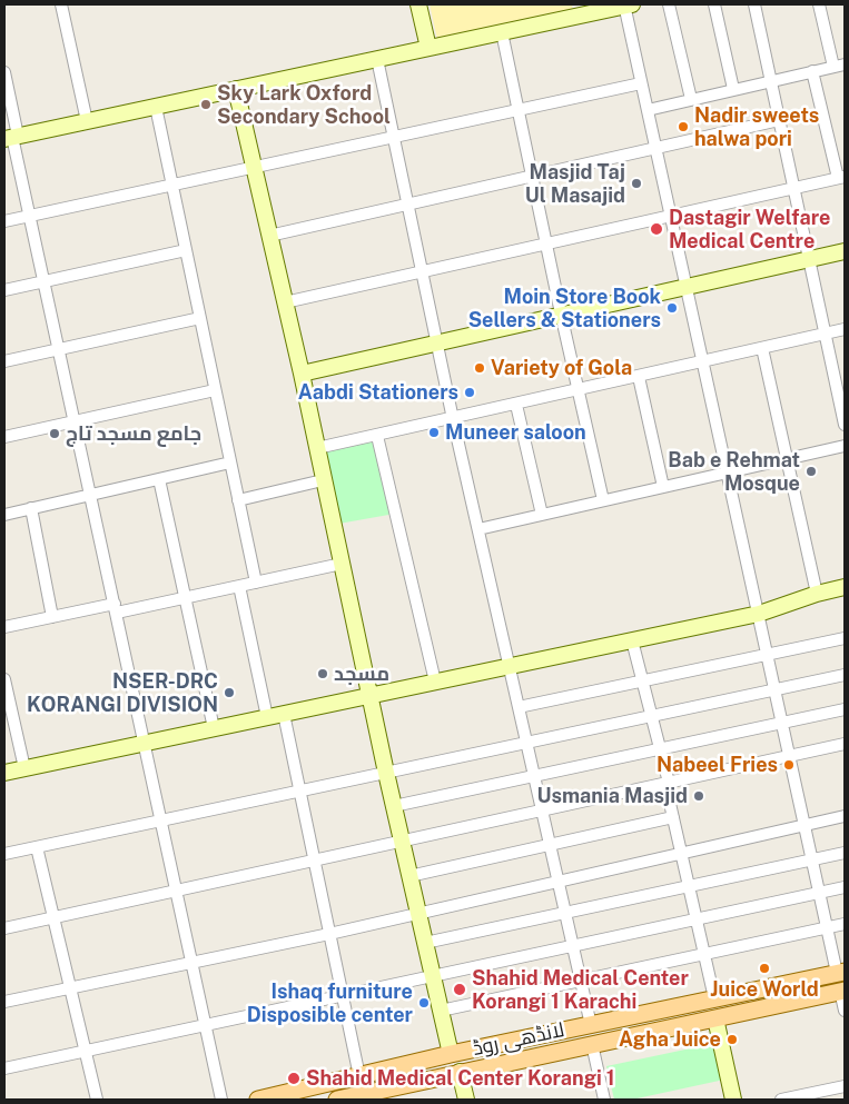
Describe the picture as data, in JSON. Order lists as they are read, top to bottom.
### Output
{
  "streets": {
    "main road": ["لانڈھی روڈ"]
  },
  "places": [
    "Sky Lark Oxford Secondary School",
    "Nadir sweets halwa pori",
    "Masjid Taj Ul Masajid",
    "Dastagir Welfare Medical Centre",
    "Moin Store Book Sellers & Stationers",
    "Variety of Gola",
    "Aabdi Stationers",
    "Muneer saloon",
    "جامع مسجد تاج",
    "Bab e Rehmat Mosque",
    "مسجد",
    "NSER-DRC KORANGI DIVISION",
    "Nabeel Fries",
    "Usmania Masjid",
    "Juice World",
    "Shahid Medical Center Korangi 1 Karachi",
    "Ishaq furniture Disposible center",
    "Agha Juice",
    "Shahid Medical Center Korangi 1"
  ]
}
